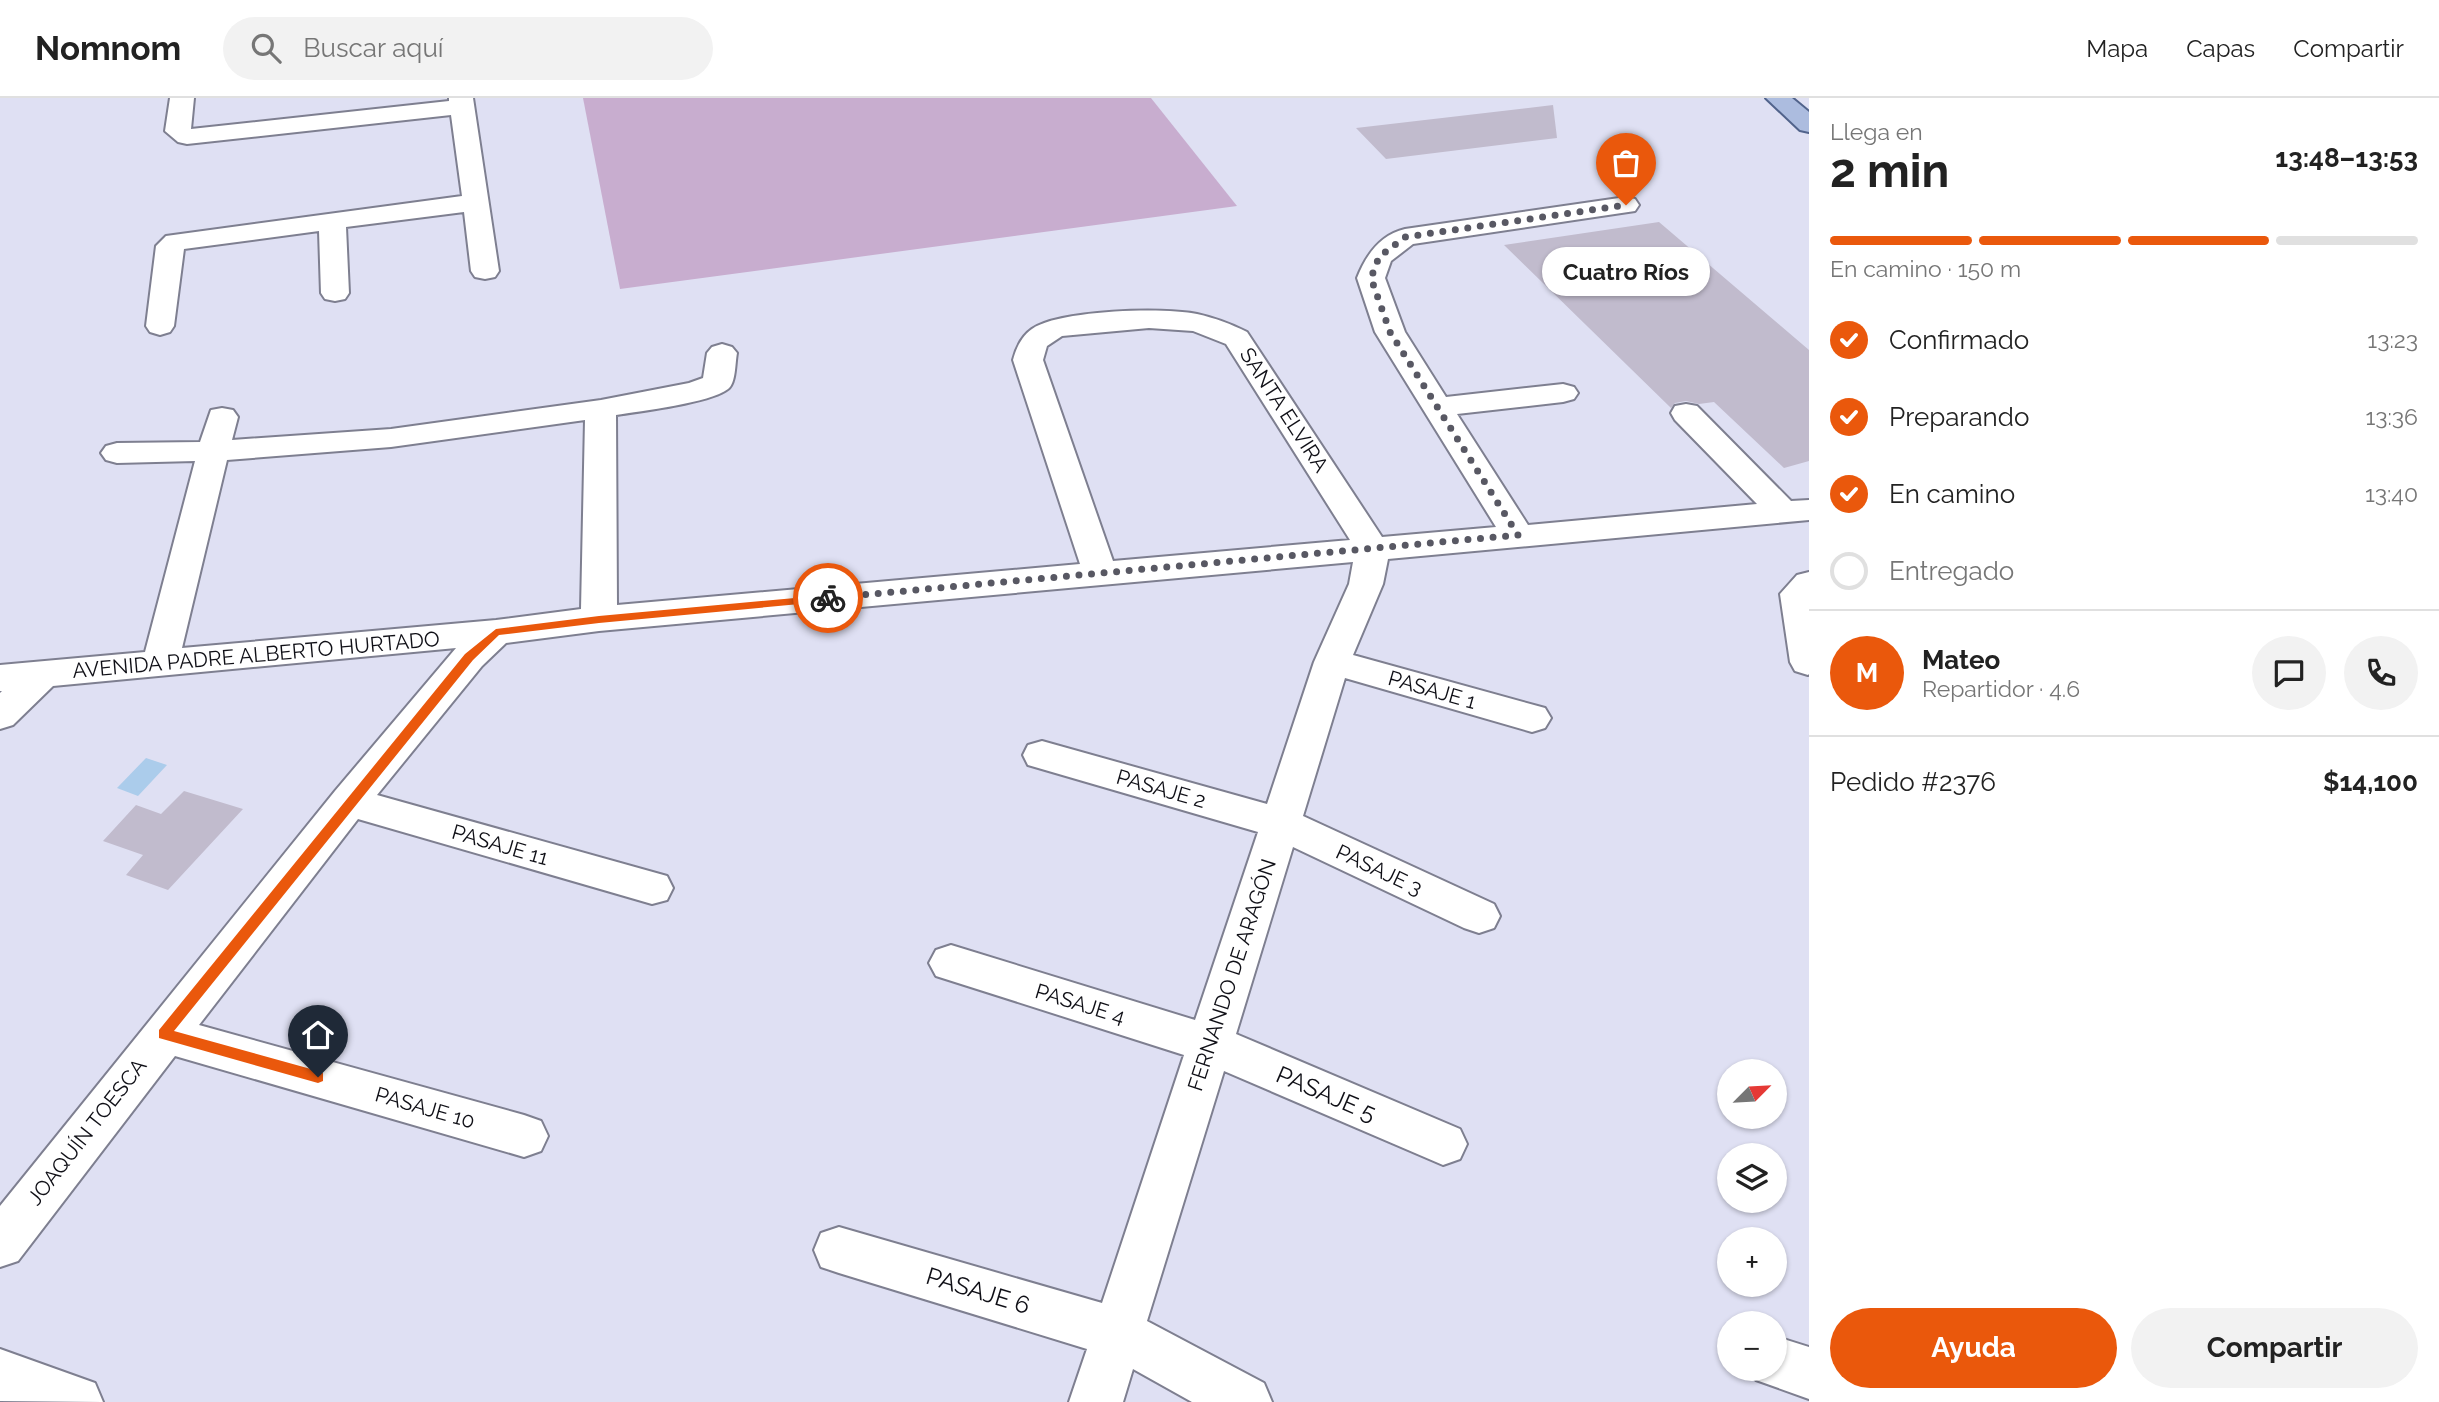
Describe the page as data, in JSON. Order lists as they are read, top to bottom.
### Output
{
  "streets": {
    "street": [
      "SANTA ELVIRA",
      "AVENIDA PADRE ALBERTO HURTADO",
      "PASAJE 1",
      "PASAJE 2",
      "PASAJE 11",
      "PASAJE 3",
      "FERNANDO DE ARAGÓN",
      "PASAJE 4",
      "PASAJE 5",
      "PASAJE 10",
      "JOAQUÍN TOESCA",
      "PASAJE 6"
    ]
  },
  "crossings": [
    ["SANTA ELVIRA", "AVENIDA PADRE ALBERTO HURTADO"],
    ["SANTA ELVIRA", "FERNANDO DE ARAGÓN"],
    ["AVENIDA PADRE ALBERTO HURTADO", "FERNANDO DE ARAGÓN"],
    ["AVENIDA PADRE ALBERTO HURTADO", "JOAQUÍN TOESCA"],
    ["PASAJE 1", "FERNANDO DE ARAGÓN"],
    ["PASAJE 2", "PASAJE 3"],
    ["PASAJE 2", "FERNANDO DE ARAGÓN"],
    ["PASAJE 11", "JOAQUÍN TOESCA"],
    ["PASAJE 3", "FERNANDO DE ARAGÓN"],
    ["FERNANDO DE ARAGÓN", "PASAJE 4"],
    ["FERNANDO DE ARAGÓN", "PASAJE 5"],
    ["FERNANDO DE ARAGÓN", "PASAJE 6"],
    ["PASAJE 4", "PASAJE 5"],
    ["PASAJE 10", "JOAQUÍN TOESCA"]
  ],
  "places": ["Cuatro Ríos"],
  "north": "top right",
  "page": {
    "header": "Nomnom",
    "search": "Buscar aquí",
    "nav": ["Mapa", "Capas", "Compartir"],
    "heading": ["2 min", "Llega en", "13:48–13:53"],
    "panel": [
      "Mateo",
      "Repartidor · 4.6",
      "Pedido #2376",
      "$14,100"
    ],
    "bar": "En camino · 150 m",
    "bubble": "Cuatro Ríos",
    "list": [
      ["Confirmado", "13:23"],
      ["Preparando", "13:36"],
      ["En camino", "13:40"],
      "Entregado"
    ],
    "round": "M",
    "map_buttons": ["+", "−"],
    "buttons": ["Ayuda", "Compartir"]
  }
}
